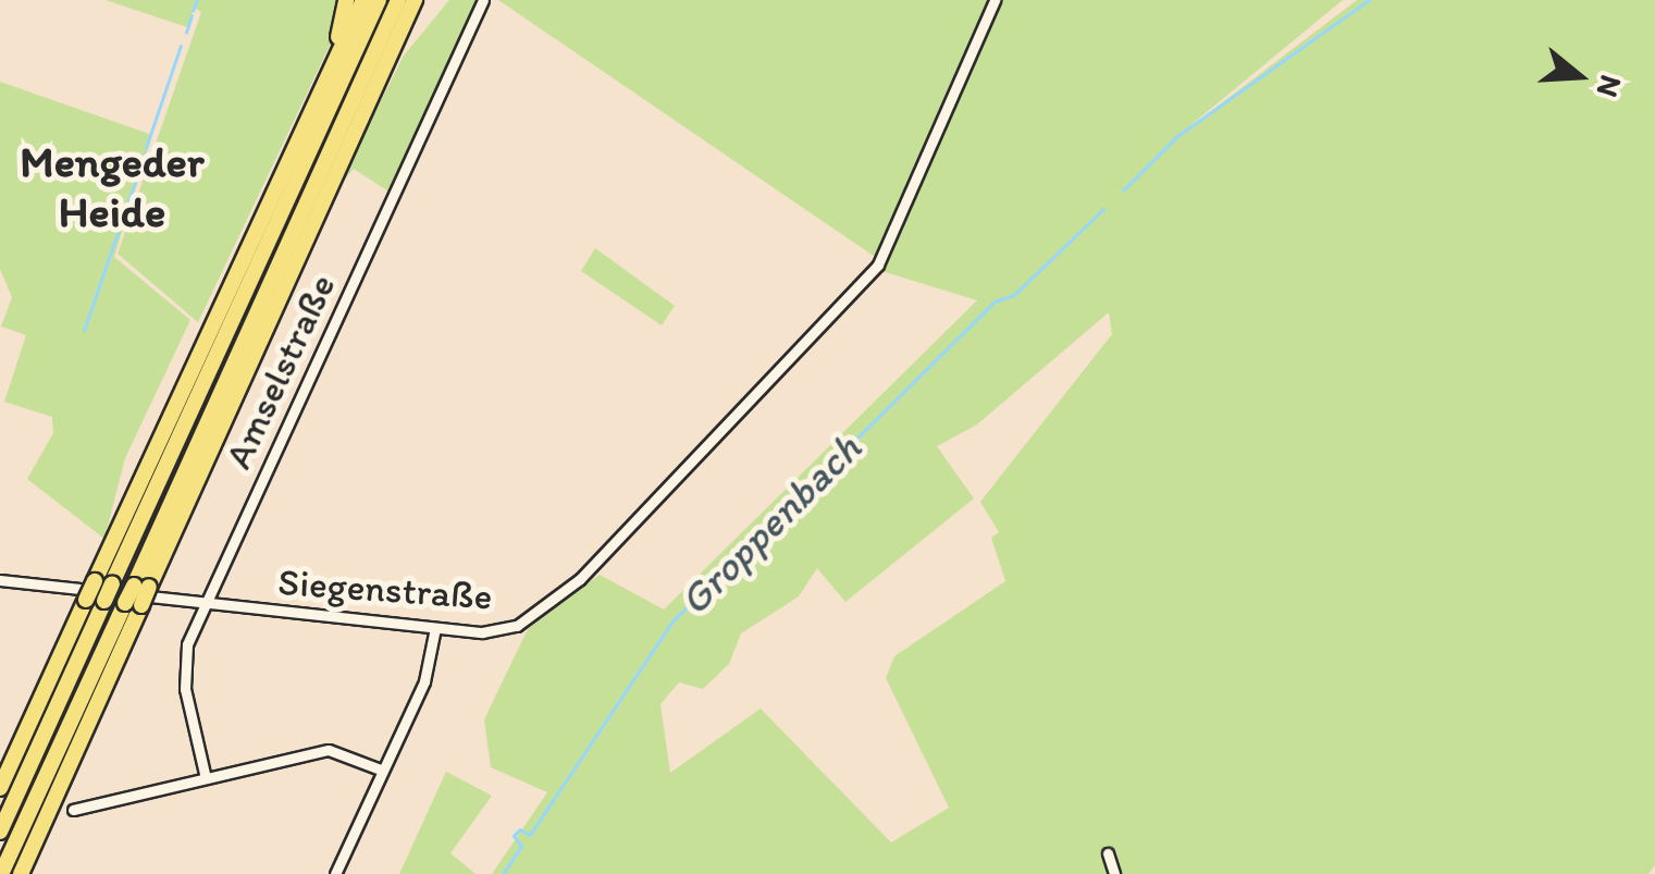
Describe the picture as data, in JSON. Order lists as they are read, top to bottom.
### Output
{
  "streets": {
    "street": ["Amselstraße", "Siegenstraße"]
  },
  "crossings": [
    ["Amselstraße", "Siegenstraße"]
  ],
  "districts": ["Mengeder Heide"],
  "water": ["Groppenbach"],
  "north": "right"
}
